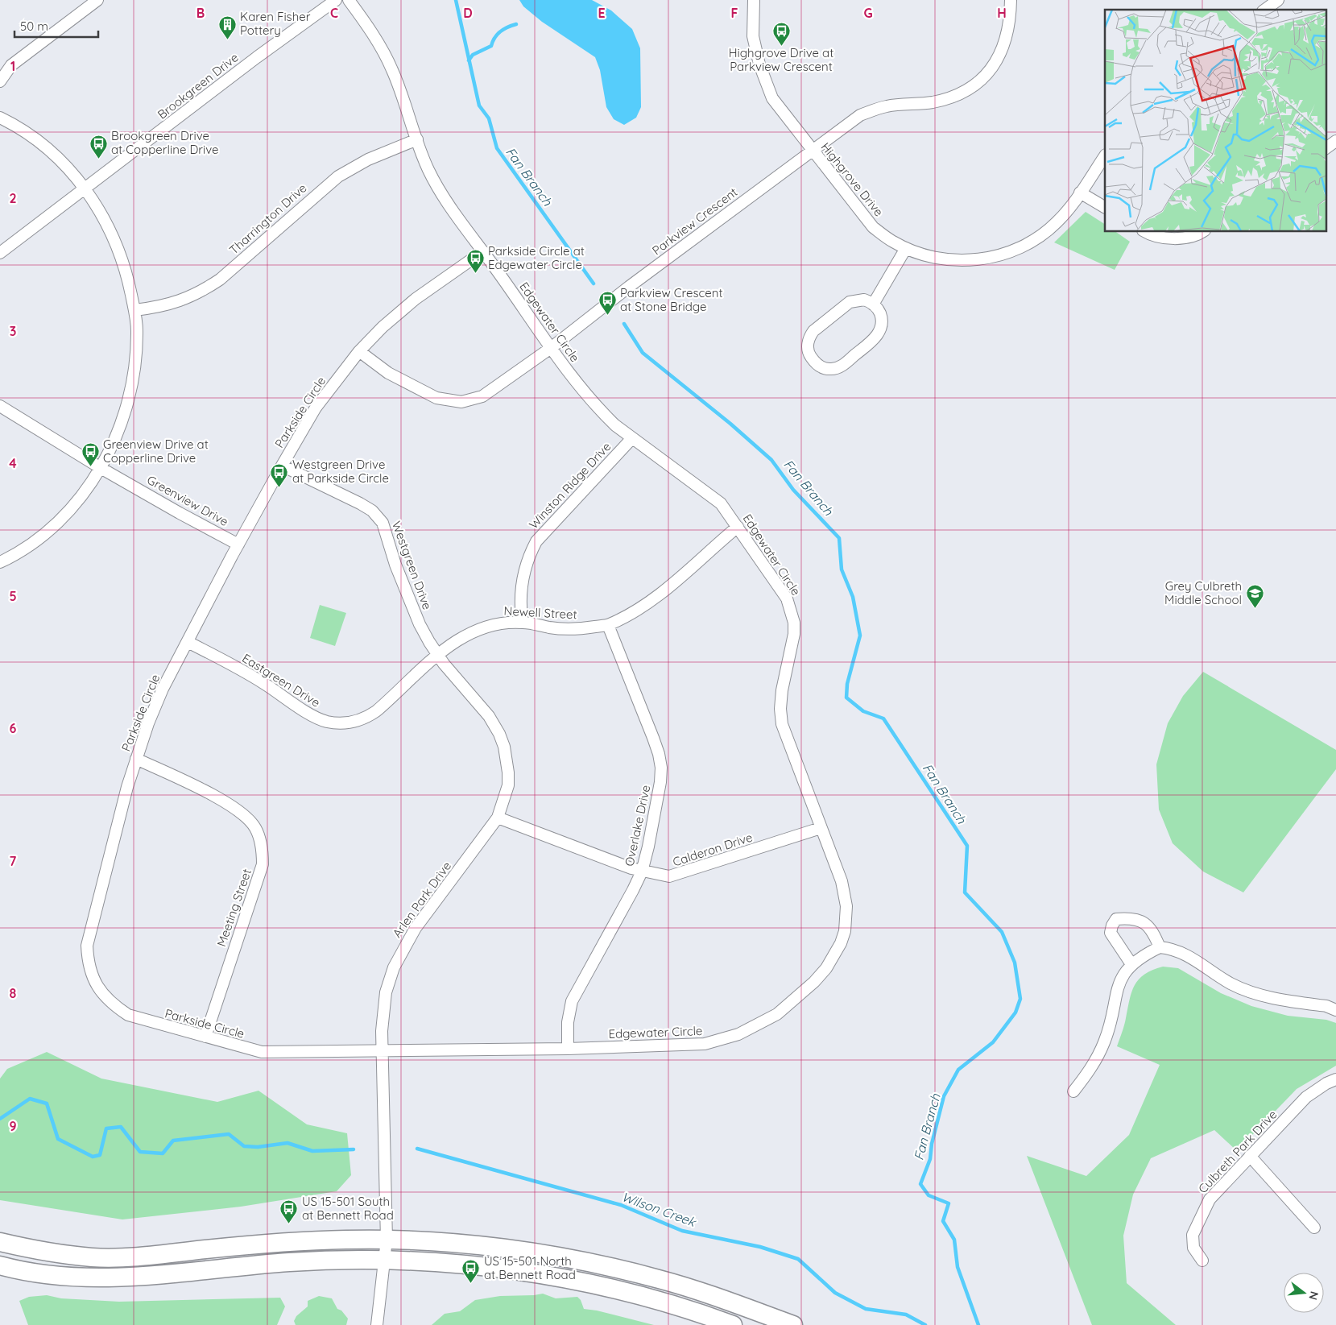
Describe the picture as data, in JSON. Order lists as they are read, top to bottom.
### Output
{
  "streets": {
    "street": [
      "Brookgreen Drive",
      "Highgrove Drive",
      "Tharrington Drive",
      "Parkview Crescent",
      "Edgewater Circle",
      "Parkside Circle",
      "Winston Ridge Drive",
      "Greenview Drive",
      "Westgreen Drive",
      "Newell Street",
      "Eastgreen Drive",
      "Overlake Drive",
      "Calderon Drive",
      "Arlen Park Drive",
      "Meeting Street",
      "Culbreth Park Drive"
    ]
  },
  "crossings": [
    ["Highgrove Drive", "Parkview Crescent"],
    ["Tharrington Drive", "Edgewater Circle"],
    ["Parkview Crescent", "Edgewater Circle"],
    ["Parkview Crescent", "Parkside Circle"],
    ["Edgewater Circle", "Parkside Circle"],
    ["Edgewater Circle", "Winston Ridge Drive"],
    ["Edgewater Circle", "Newell Street"],
    ["Edgewater Circle", "Overlake Drive"],
    ["Edgewater Circle", "Calderon Drive"],
    ["Edgewater Circle", "Arlen Park Drive"],
    ["Parkside Circle", "Greenview Drive"],
    ["Parkside Circle", "Westgreen Drive"],
    ["Parkside Circle", "Eastgreen Drive"],
    ["Parkside Circle", "Arlen Park Drive"],
    ["Parkside Circle", "Meeting Street"],
    ["Winston Ridge Drive", "Newell Street"],
    ["Westgreen Drive", "Newell Street"],
    ["Westgreen Drive", "Eastgreen Drive"],
    ["Westgreen Drive", "Arlen Park Drive"],
    ["Newell Street", "Eastgreen Drive"],
    ["Newell Street", "Overlake Drive"],
    ["Newell Street", "Arlen Park Drive"],
    ["Eastgreen Drive", "Arlen Park Drive"],
    ["Overlake Drive", "Calderon Drive"],
    ["Calderon Drive", "Arlen Park Drive"]
  ],
  "water": ["Fan Branch", "Wilson Creek"],
  "places": {
    "building": ["Karen Fisher Pottery"],
    "bus stop": [
      "Highgrove Drive at Parkview Crescent",
      "Brookgreen Drive at Copperline Drive",
      "Parkside Circle at Edgewater Circle",
      "Parkview Crescent at Stone Bridge",
      "Greenview Drive at Copperline Drive",
      "Westgreen Drive at Parkside Circle",
      "US 15-501 South at Bennett Road",
      "US 15-501 North at Bennett Road"
    ],
    "school or university": ["Grey Culbreth Middle School"]
  },
  "scale_bar": "50 m",
  "north": "right",
  "grid": {
    "columns": [
      "B",
      "C",
      "D",
      "E",
      "F",
      "G",
      "H"
    ],
    "rows": [
      "1",
      "2",
      "3",
      "4",
      "5",
      "6",
      "7",
      "8",
      "9"
    ]
  }
}
